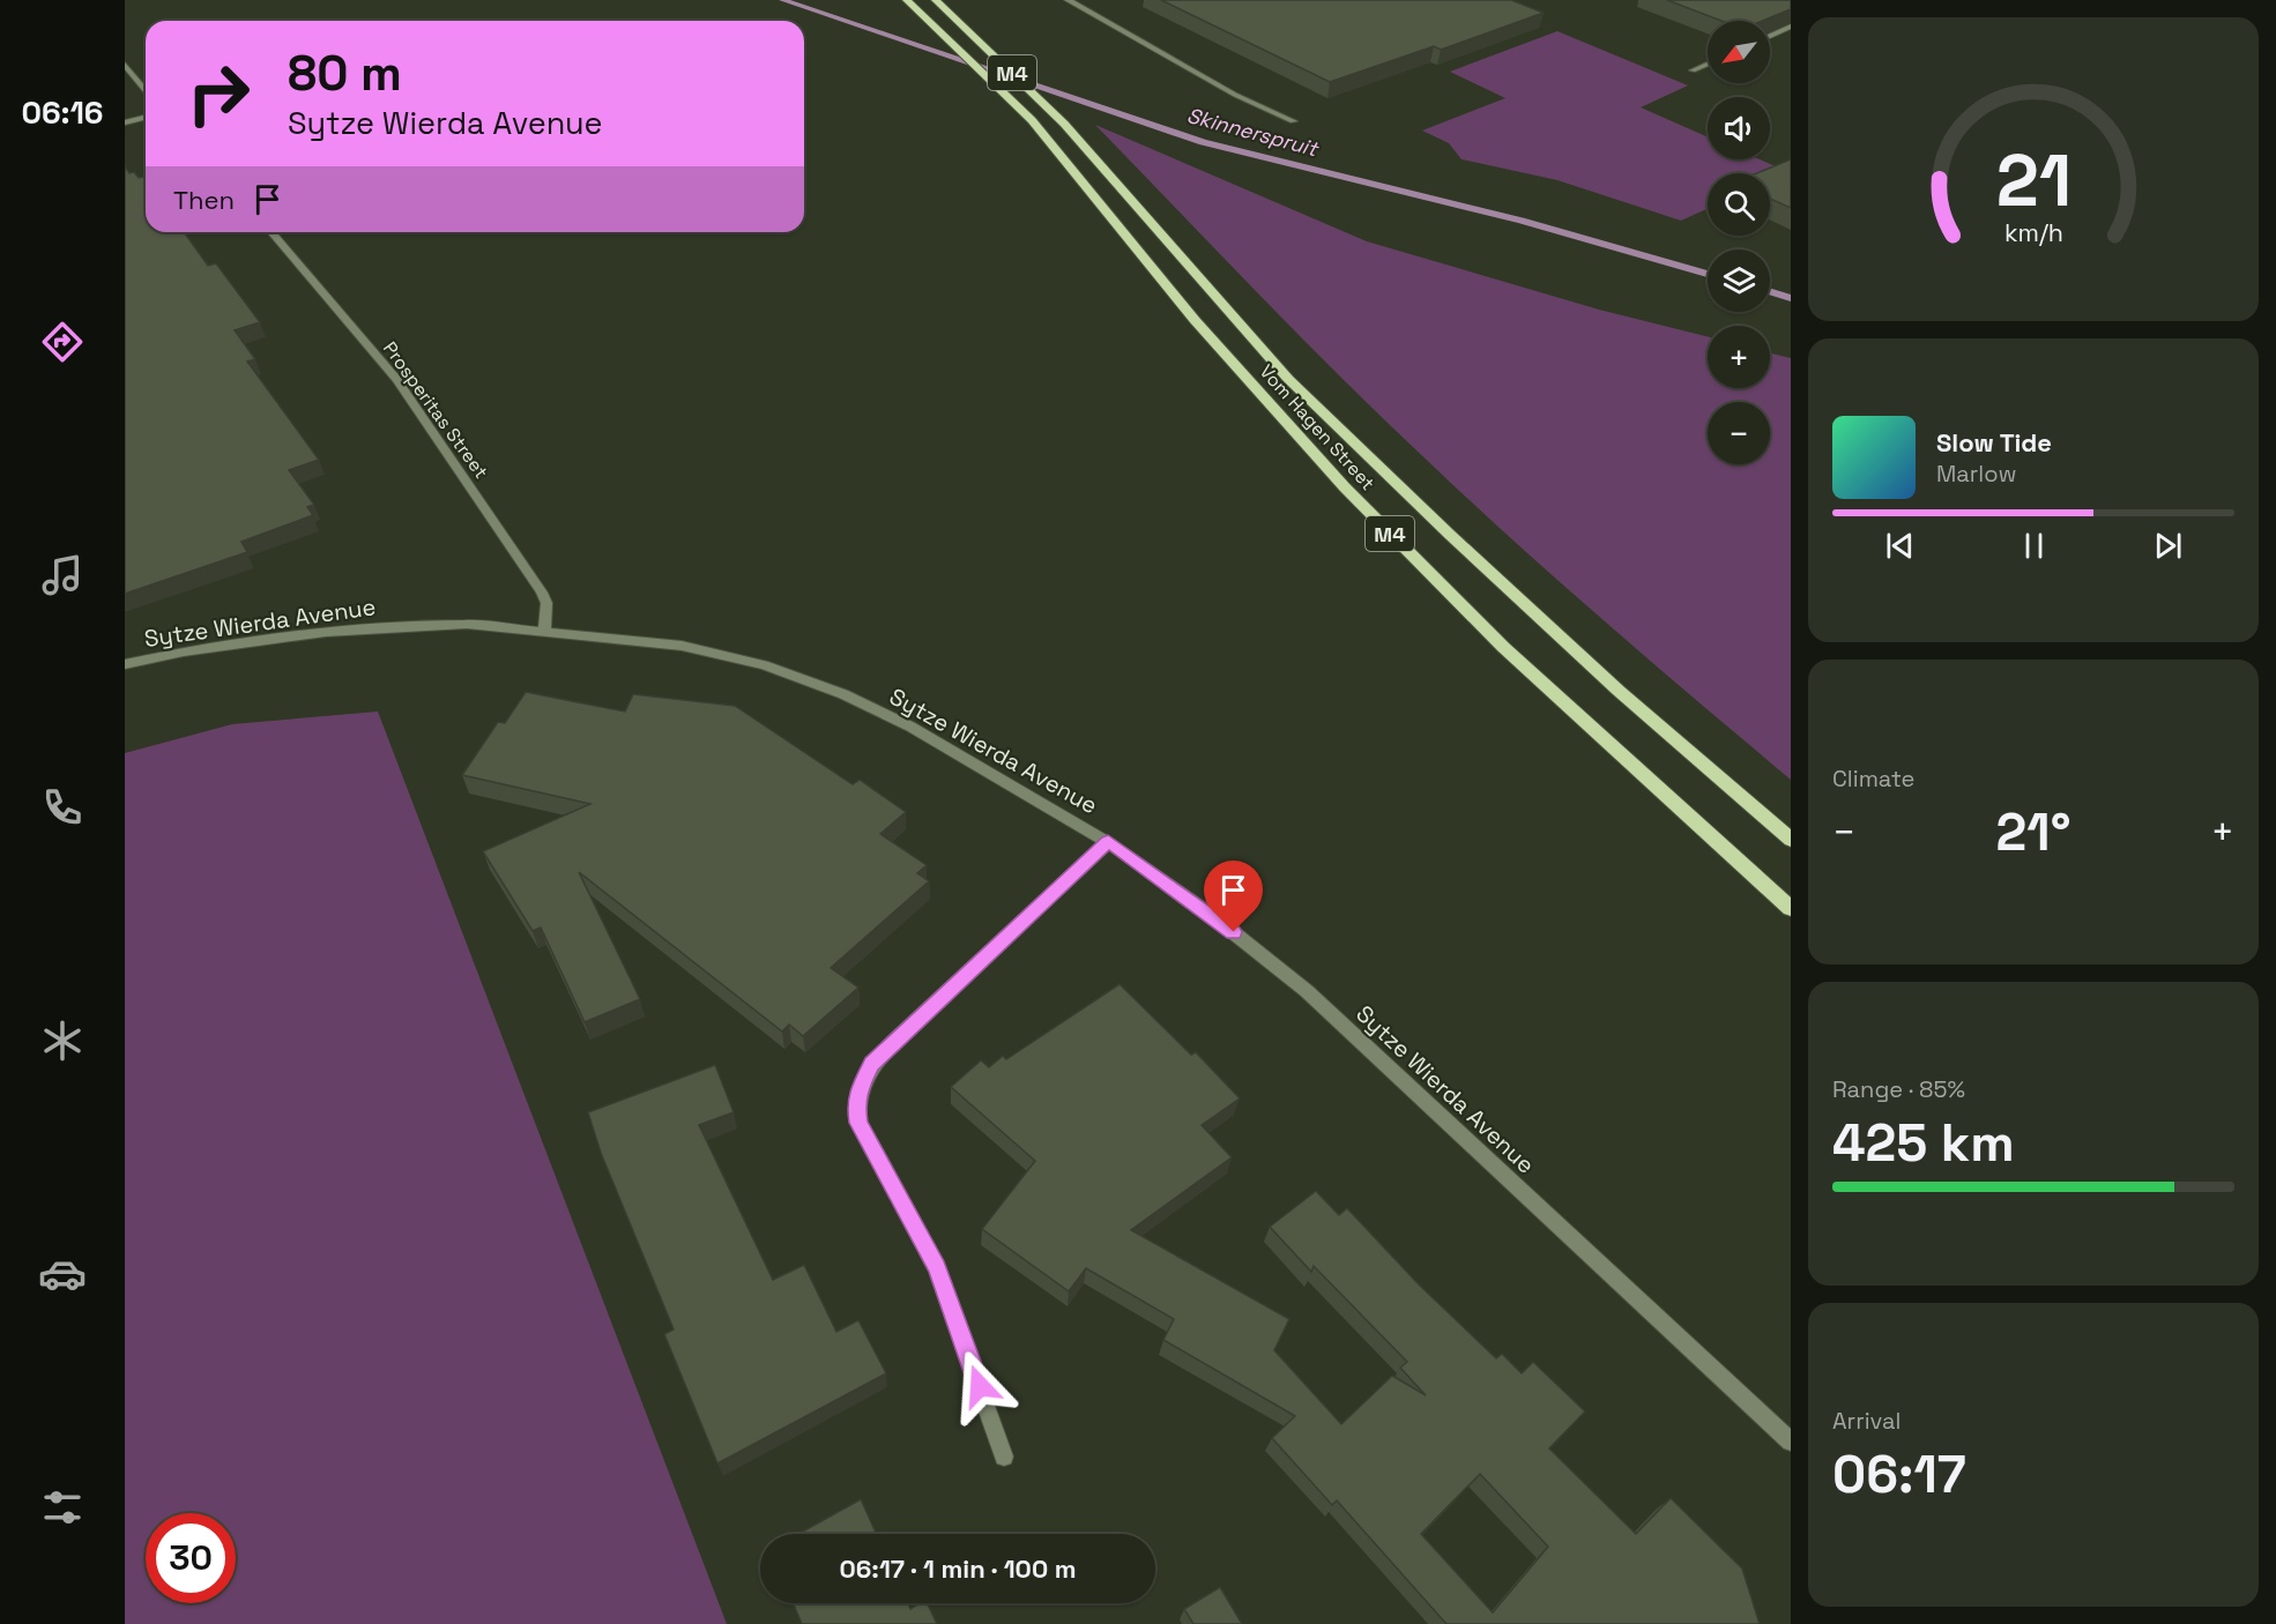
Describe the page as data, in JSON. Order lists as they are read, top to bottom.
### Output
{
  "streets": {
    "main road": ["M4", "Vom Hagen Street"],
    "street": ["Prosperitas Street", "Sytze Wierda Avenue"]
  },
  "crossings": [
    ["Prosperitas Street", "Sytze Wierda Avenue"]
  ],
  "water": ["Skinnerspruit"],
  "north": "bottom left",
  "page": {
    "tabs": "06:16",
    "map_buttons": ["+", "−"],
    "turn": ["80 m", "Sytze Wierda Avenue"],
    "then": "Then",
    "song": ["Slow Tide", "Marlow"],
    "tile": [
      "Climate",
      ["Range · 85%", "425 km"],
      ["Arrival", "06:17"]
    ],
    "heat": ["−", "21°", "+"],
    "limit": "30",
    "trip": "06:17 · 1 min · 100 m",
    "gauge": ["21", "km/h"]
  }
}
